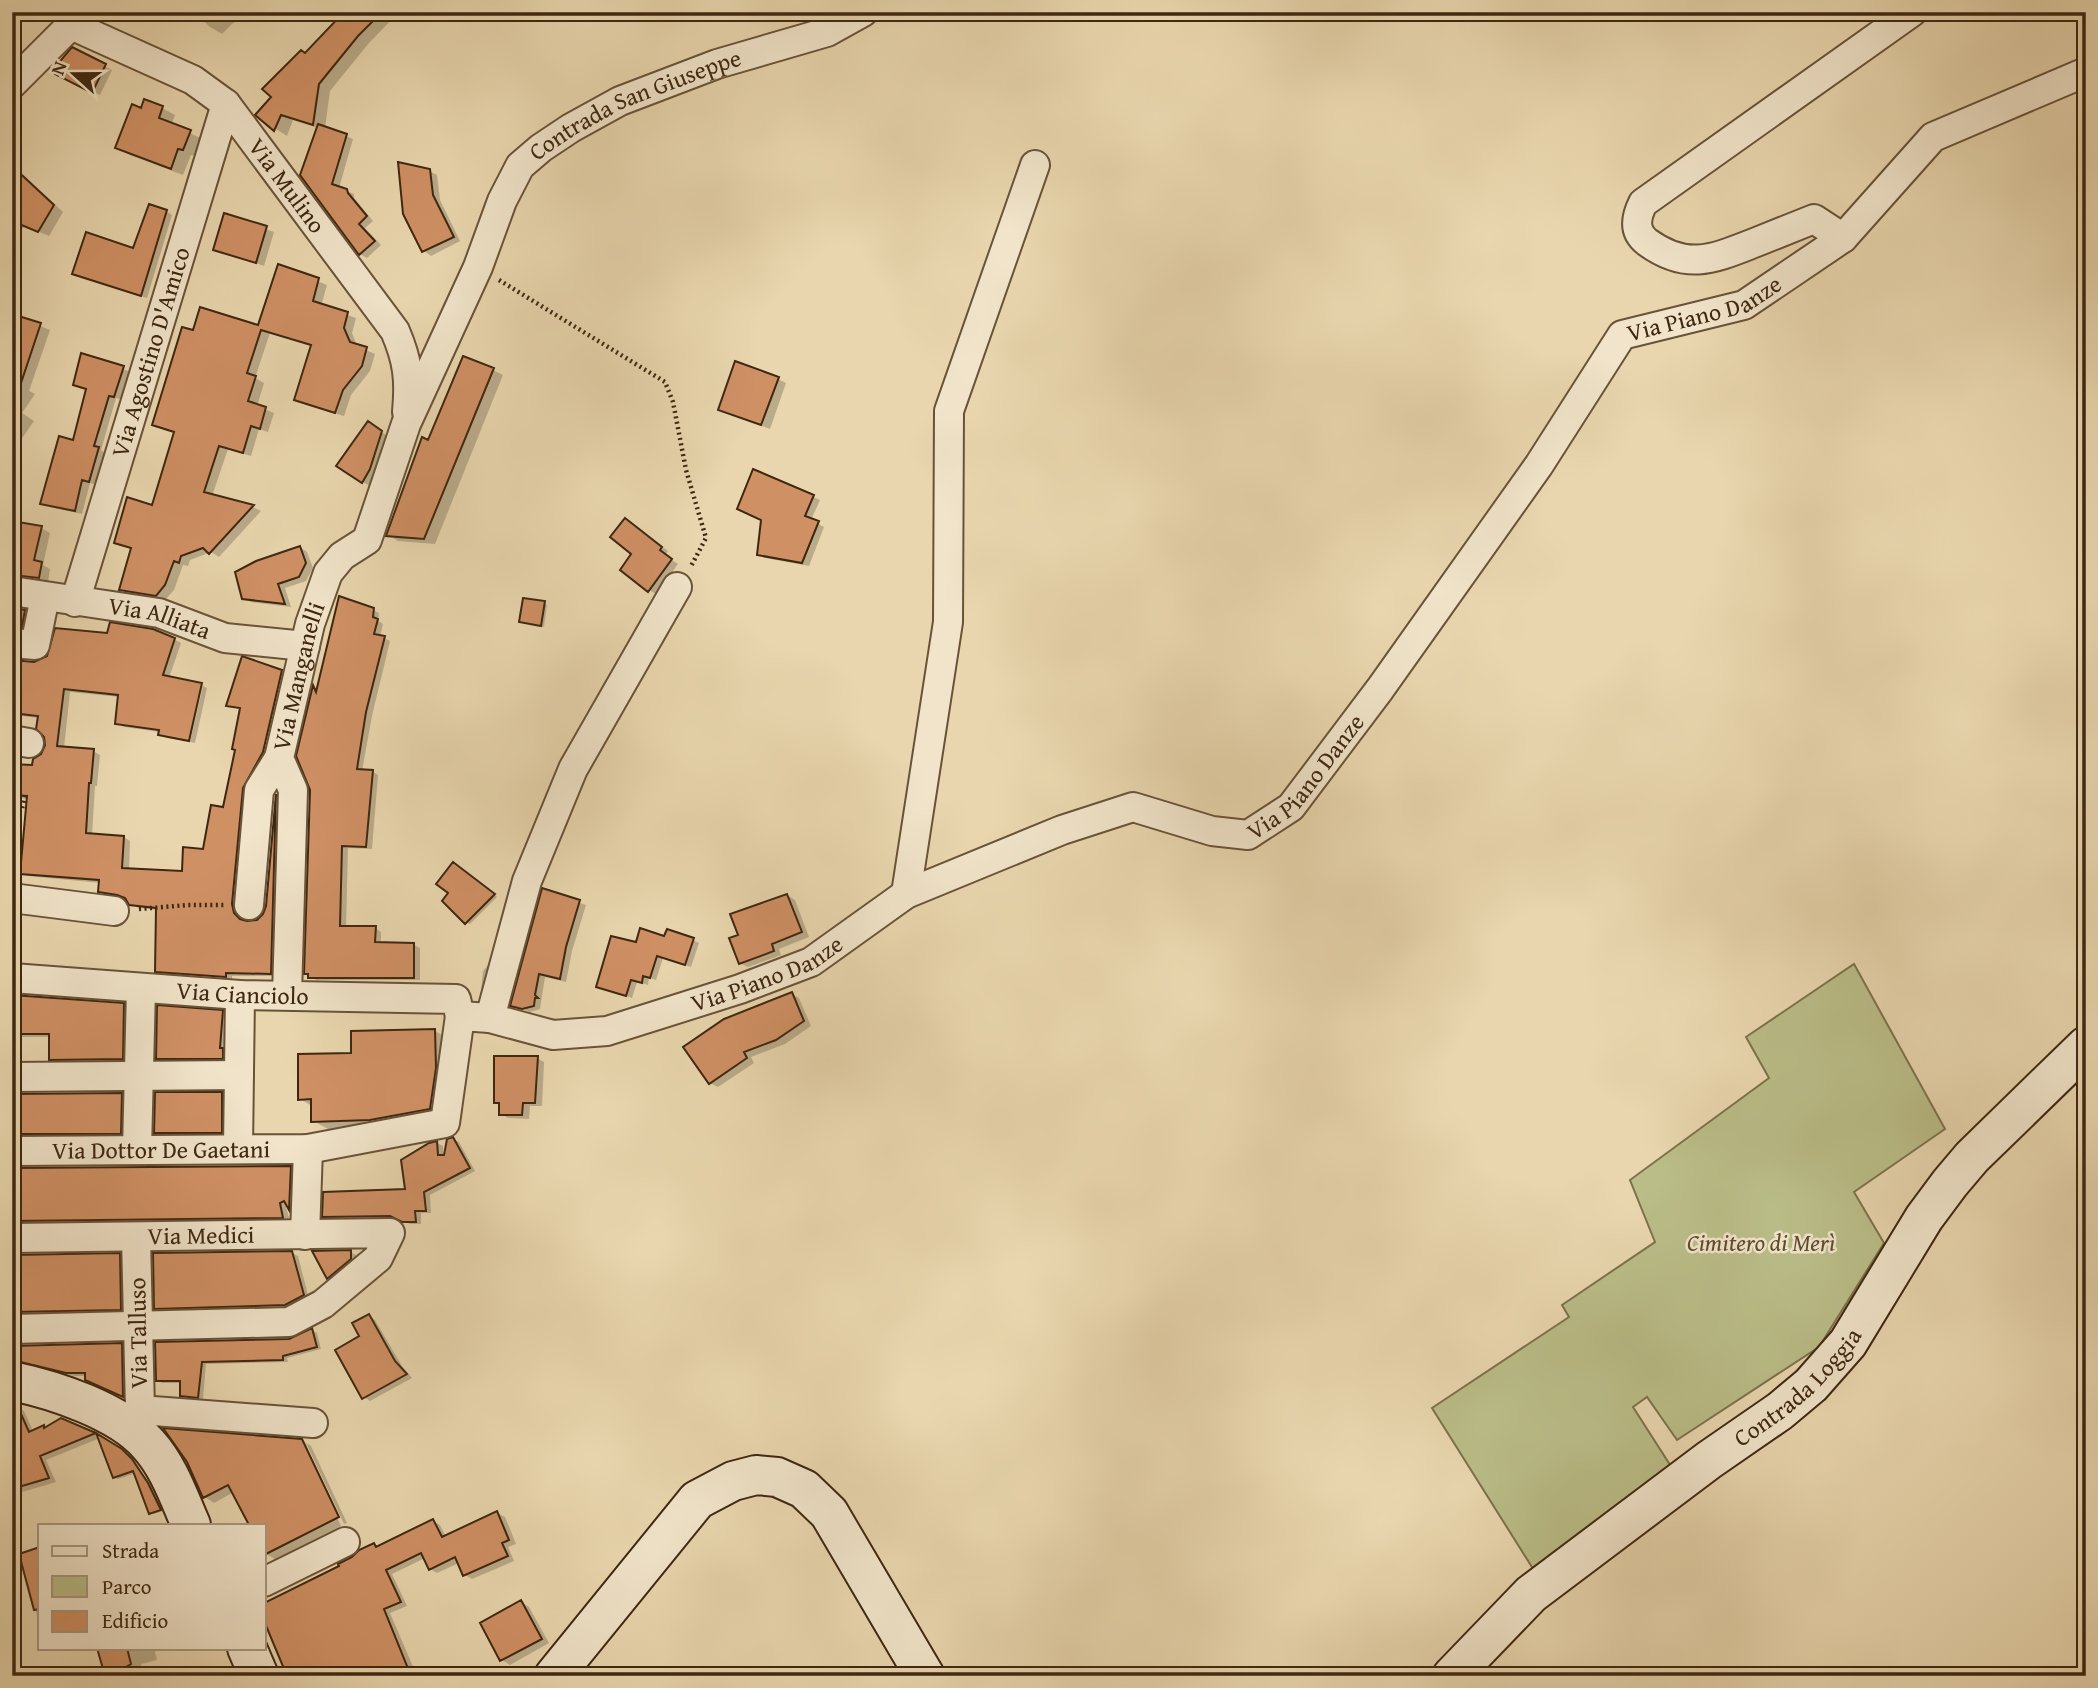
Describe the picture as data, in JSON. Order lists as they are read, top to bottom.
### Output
{
  "streets": {
    "street": [
      "Contrada San Giuseppe",
      "Via Mulino",
      "Via Piano Danze",
      "Via Agostino D'Amico",
      "Via Alliata",
      "Via Manganelli",
      "Via Cianciolo",
      "Via Dottor De Gaetani",
      "Via Medici",
      "Via Talluso",
      "Contrada Loggia"
    ]
  },
  "crossings": [
    ["Contrada San Giuseppe", "Via Mulino"],
    ["Contrada San Giuseppe", "Via Manganelli"],
    ["Via Mulino", "Via Agostino D'Amico"],
    ["Via Mulino", "Via Manganelli"],
    ["Via Piano Danze", "Via Cianciolo"],
    ["Via Agostino D'Amico", "Via Alliata"],
    ["Via Alliata", "Via Manganelli"],
    ["Via Manganelli", "Via Cianciolo"],
    ["Via Medici", "Via Talluso"]
  ],
  "parks": ["Cimitero di Merì"],
  "legend": ["Strada", "Parco", "Edificio"],
  "north": "left"
}
